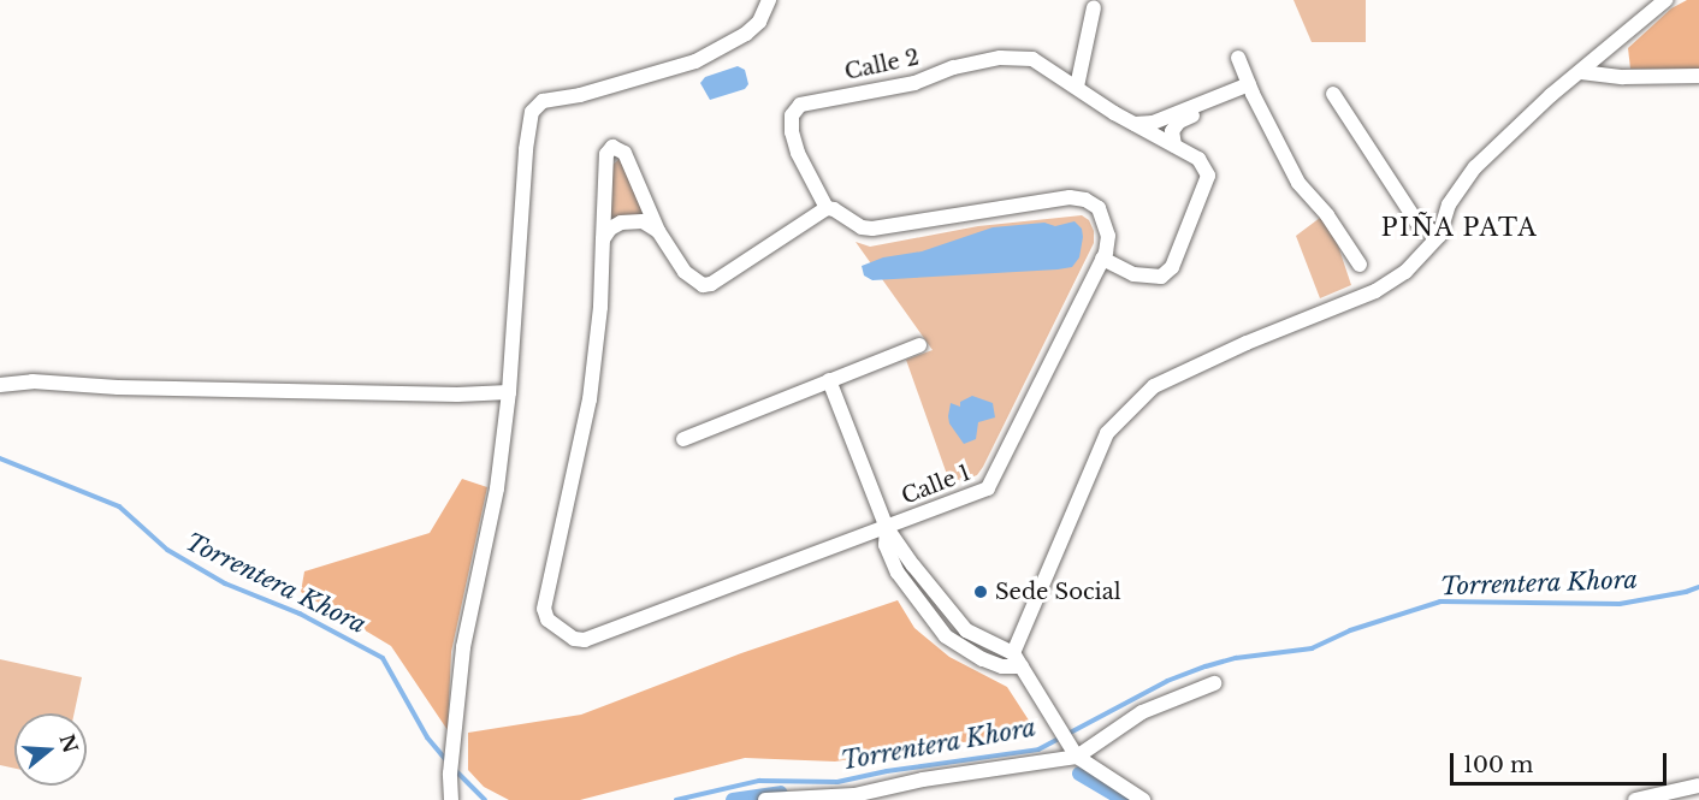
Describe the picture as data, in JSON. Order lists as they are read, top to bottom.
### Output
{
  "streets": {
    "street": ["Calle 2", "Calle 1"]
  },
  "crossings": [
    ["Calle 2", "Calle 1"]
  ],
  "districts": ["PIÑA PATA"],
  "water": ["Torrentera Khora"],
  "places": ["Sede Social"],
  "scale_bar": "100 m",
  "north": "right"
}
